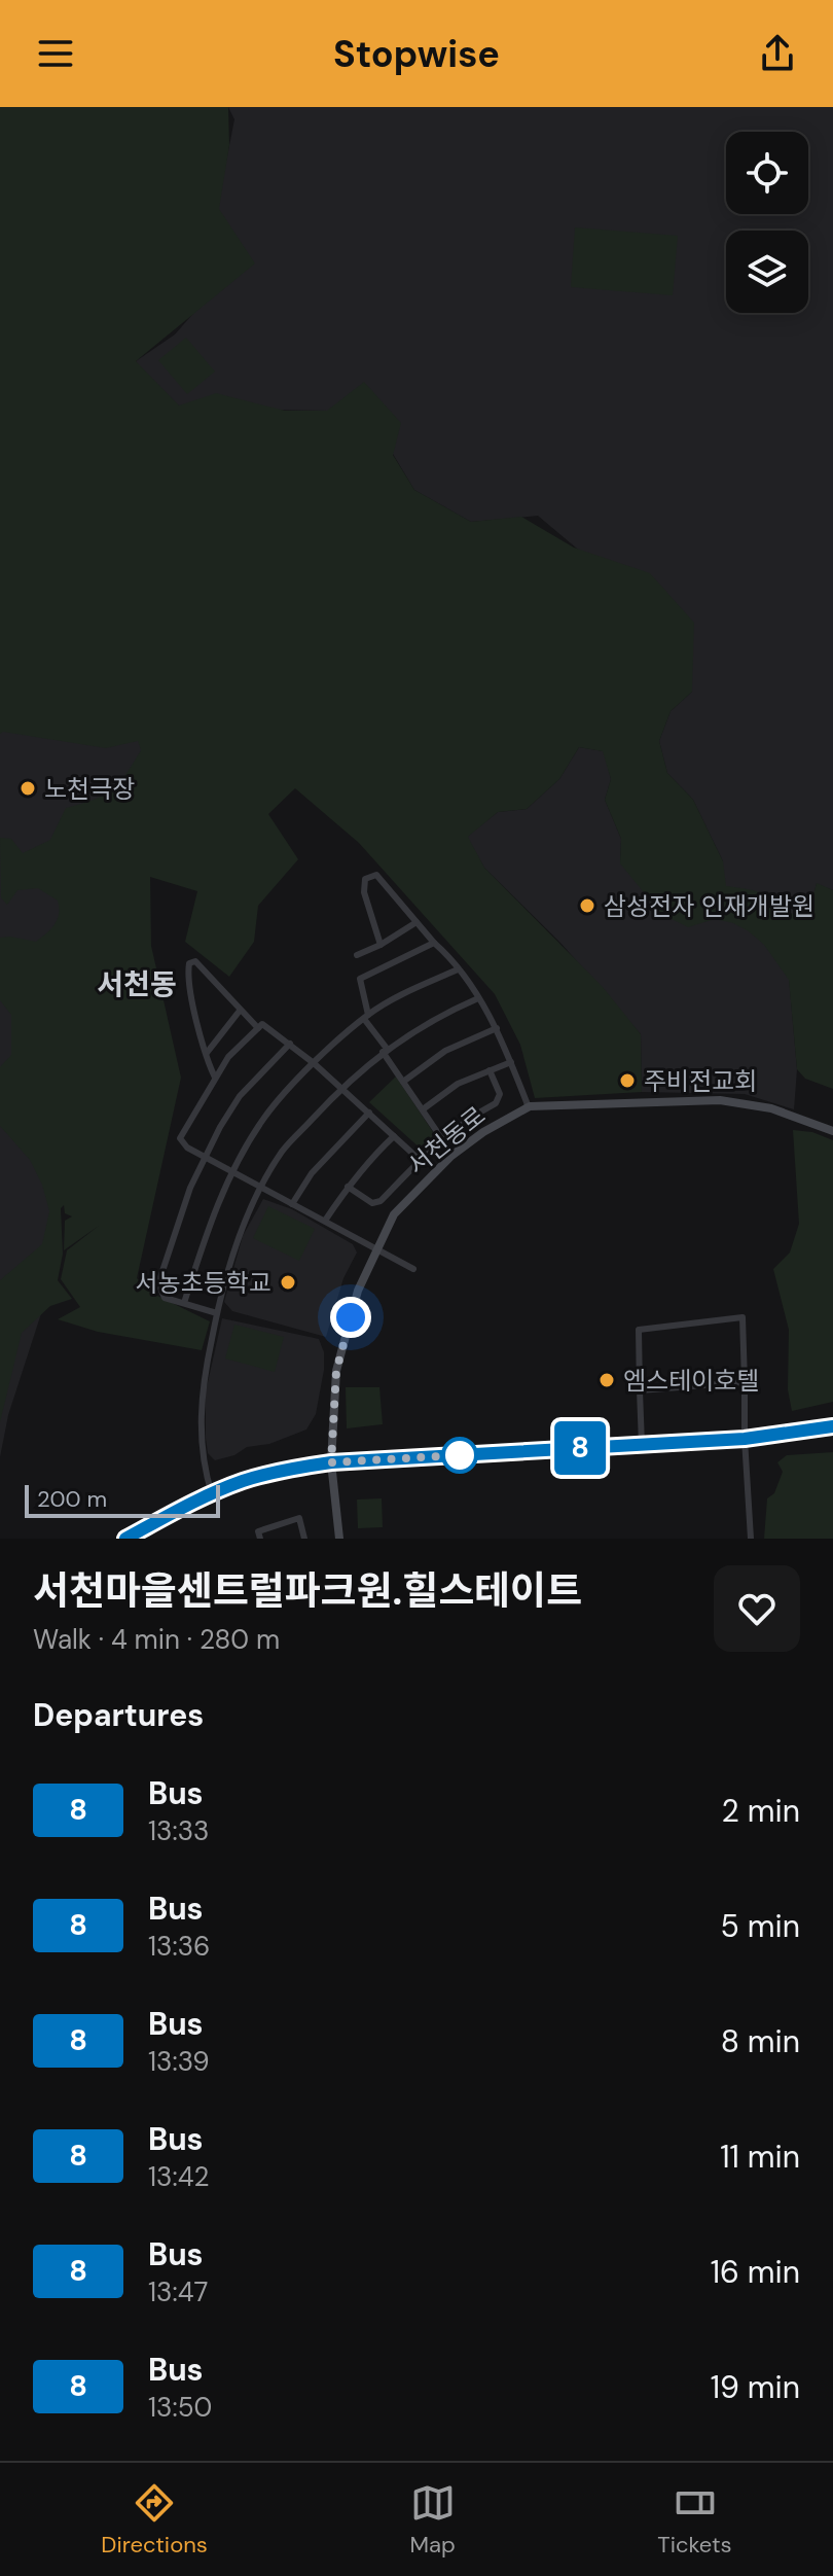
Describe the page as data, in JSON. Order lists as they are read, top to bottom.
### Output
{
  "streets": {
    "street": ["서천동로"]
  },
  "districts": ["서천동"],
  "places": [
    "노천극장",
    "삼성전자 인재개발원",
    "주비전교회",
    "서농초등학교",
    "엠스테이호텔"
  ],
  "lines": ["bus line 8"],
  "scale_bar": "200 m",
  "page": {
    "header": "Stopwise",
    "on_map": "8",
    "scale": "200 m",
    "heading": [
      ["서천마을센트럴파크원.힐스테이트", "Walk · 4 min · 280 m"],
      "Departures"
    ],
    "list": [
      {
        "mark": "8",
        "name": "Bus",
        "note": "13:33",
        "value": "2 min"
      },
      {
        "mark": "8",
        "name": "Bus",
        "note": "13:36",
        "value": "5 min"
      },
      {
        "mark": "8",
        "name": "Bus",
        "note": "13:39",
        "value": "8 min"
      },
      {
        "mark": "8",
        "name": "Bus",
        "note": "13:42",
        "value": "11 min"
      },
      {
        "mark": "8",
        "name": "Bus",
        "note": "13:47",
        "value": "16 min"
      },
      {
        "mark": "8",
        "name": "Bus",
        "note": "13:50",
        "value": "19 min"
      }
    ],
    "tabs": ["Directions", "Map", "Tickets"]
  }
}
